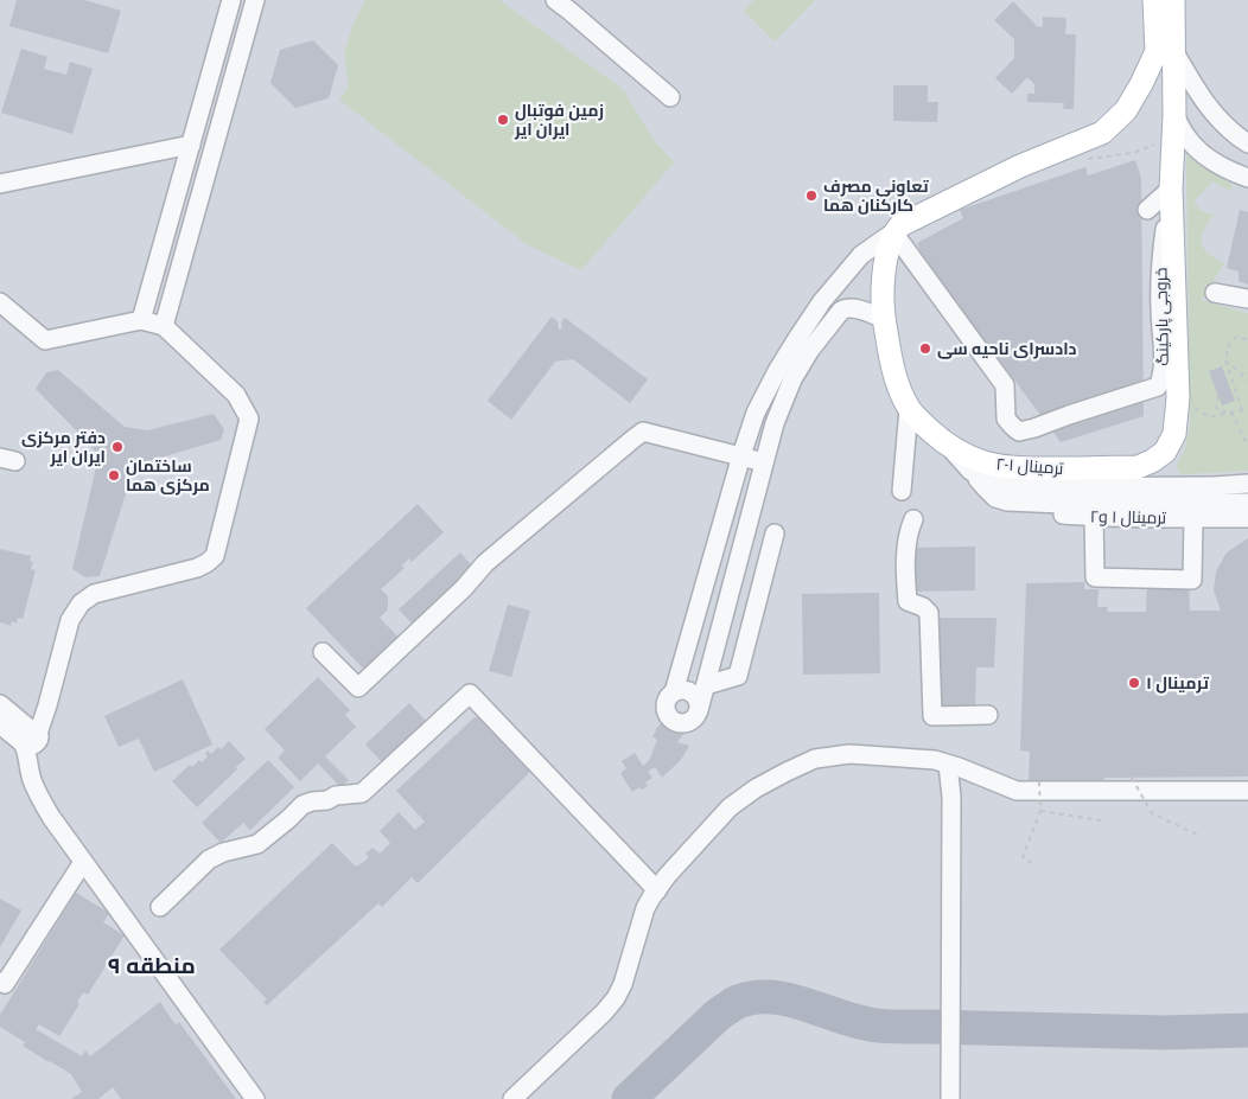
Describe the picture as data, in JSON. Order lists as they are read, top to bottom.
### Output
{
  "streets": {
    "main road": ["ترمینال ۱-۲"],
    "street": ["خروجی پارکینگ", "ترمینال ۱ و۲"]
  },
  "crossings": [
    ["خروجی پارکینگ", "ترمینال ۱-۲"],
    ["ترمینال ۱-۲", "ترمینال ۱ و۲"]
  ],
  "districts": ["منطقه ۹"],
  "places": [
    "زمین فوتبال ایران ایر",
    "تعاونی مصرف کارکنان هما",
    "دادسرای ناحیه سی",
    "دفتر مرکزی ایران ایر",
    "ساختمان مرکزی هما",
    "ترمینال ۱"
  ]
}
